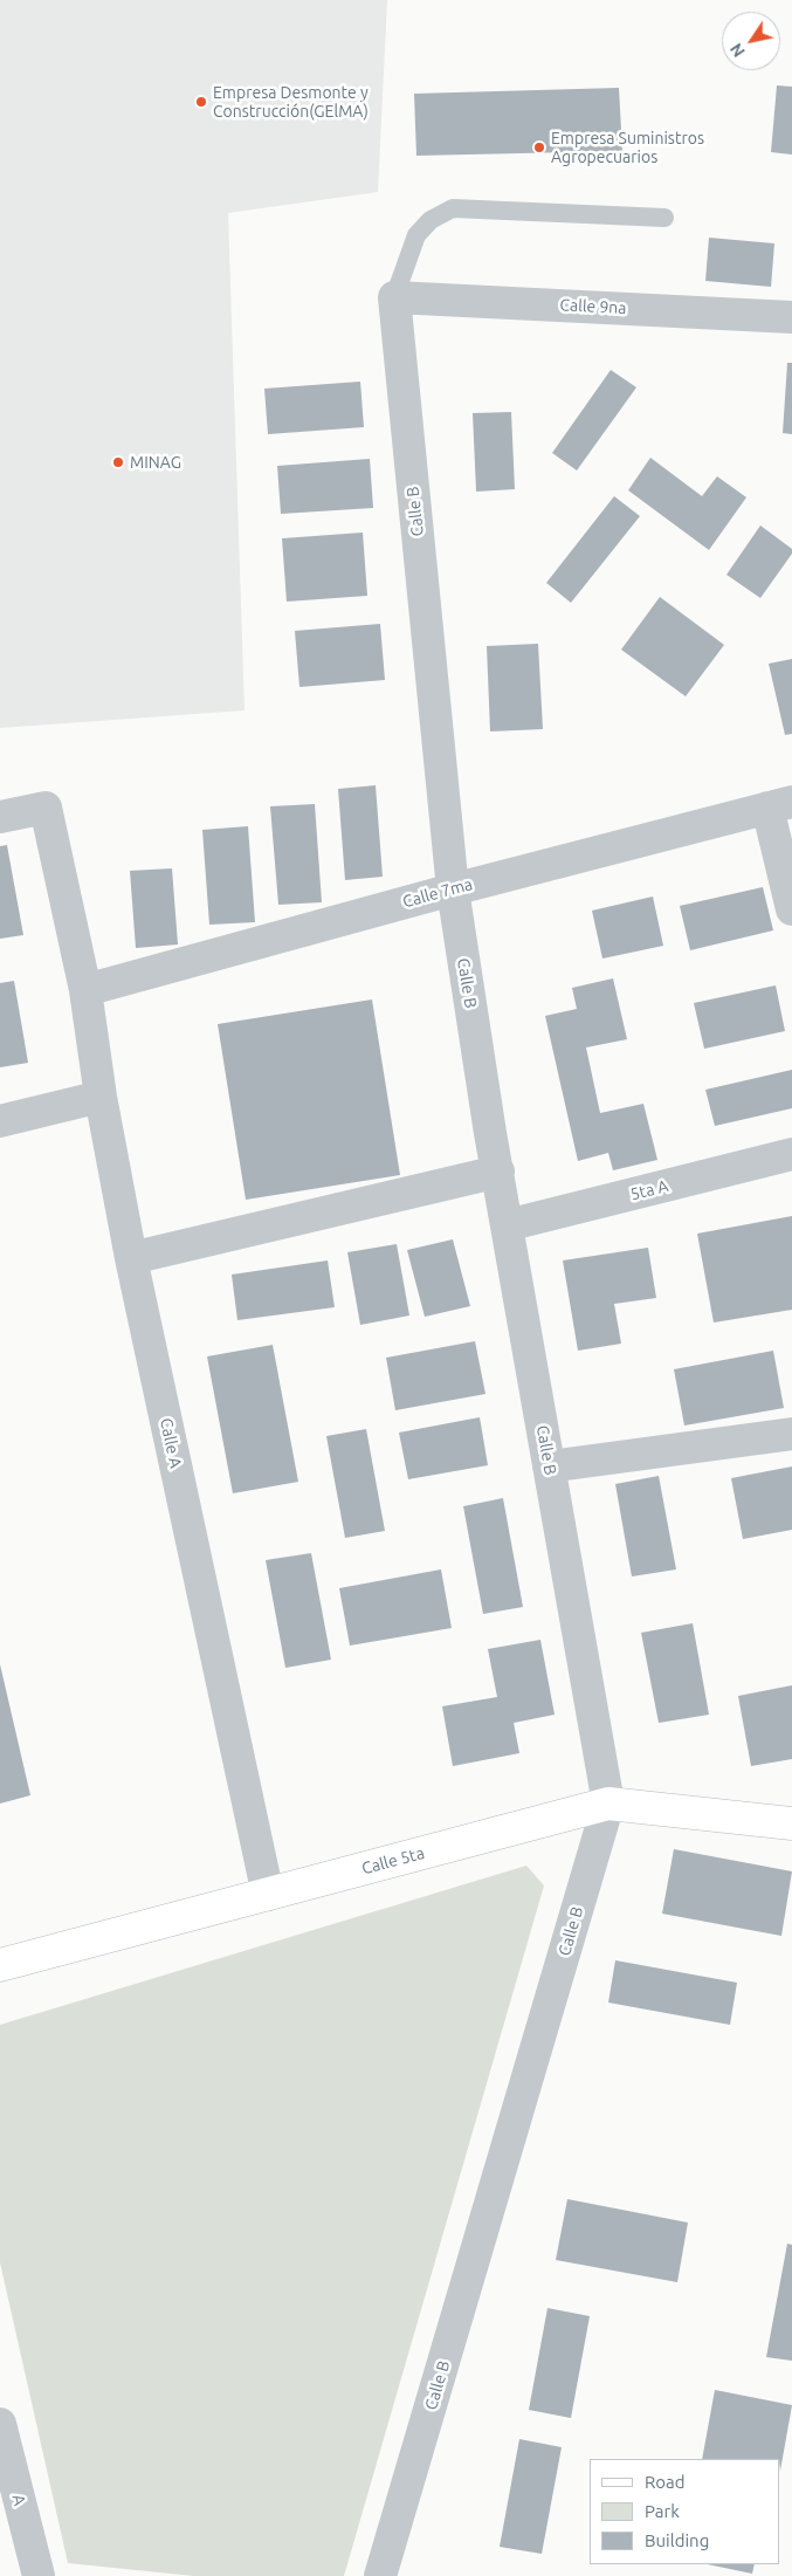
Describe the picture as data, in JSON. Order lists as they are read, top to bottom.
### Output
{
  "streets": {
    "street": [
      "Calle 9na",
      "Calle B",
      "Calle 7ma",
      "5ta A",
      "Calle A",
      "Calle 5ta",
      "A"
    ]
  },
  "crossings": [
    ["Calle 9na", "Calle B"],
    ["Calle B", "Calle 7ma"],
    ["Calle B", "5ta A"],
    ["Calle B", "Calle 5ta"],
    ["Calle 7ma", "Calle A"],
    ["Calle A", "Calle 5ta"]
  ],
  "places": ["Empresa Desmonte y Construcción(GElMA)", "Empresa Suministros Agropecuarios", "MINAG"],
  "legend": ["Road", "Park", "Building"],
  "north": "bottom left"
}
